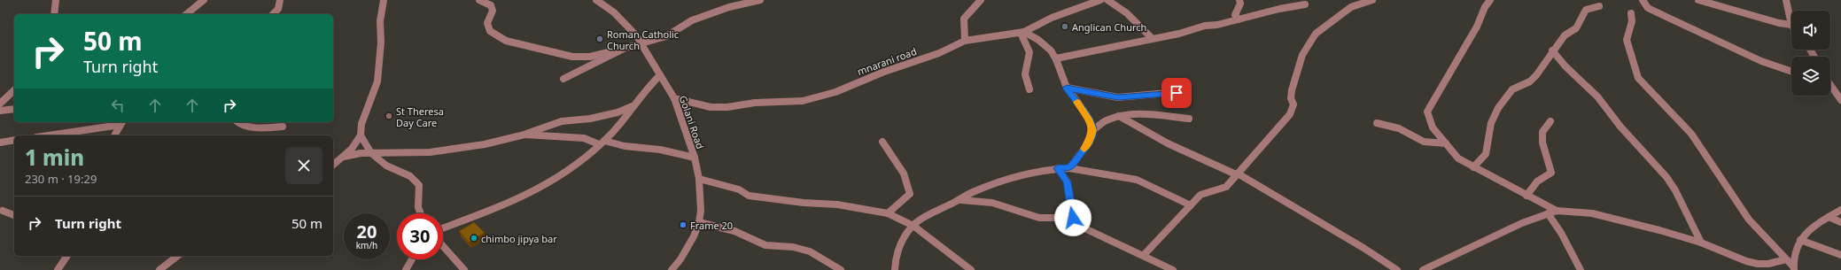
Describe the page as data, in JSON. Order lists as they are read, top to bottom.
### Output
{
  "streets": {
    "street": ["mnarani road", "Golani Road"]
  },
  "crossings": [
    ["mnarani road", "Golani Road"]
  ],
  "places": [
    "Anglican Church",
    "Roman Catholic Church",
    "St Theresa Day Care",
    "Frame 20",
    "chimbo jipya bar"
  ],
  "page": {
    "turn": ["50 m", "Turn right"],
    "heading": ["1 min", "230 m · 19:29"],
    "list": [
      {
        "name": "Turn right",
        "value": "50 m"
      }
    ],
    "speed": "20 km/h",
    "limit": "30"
  }
}
